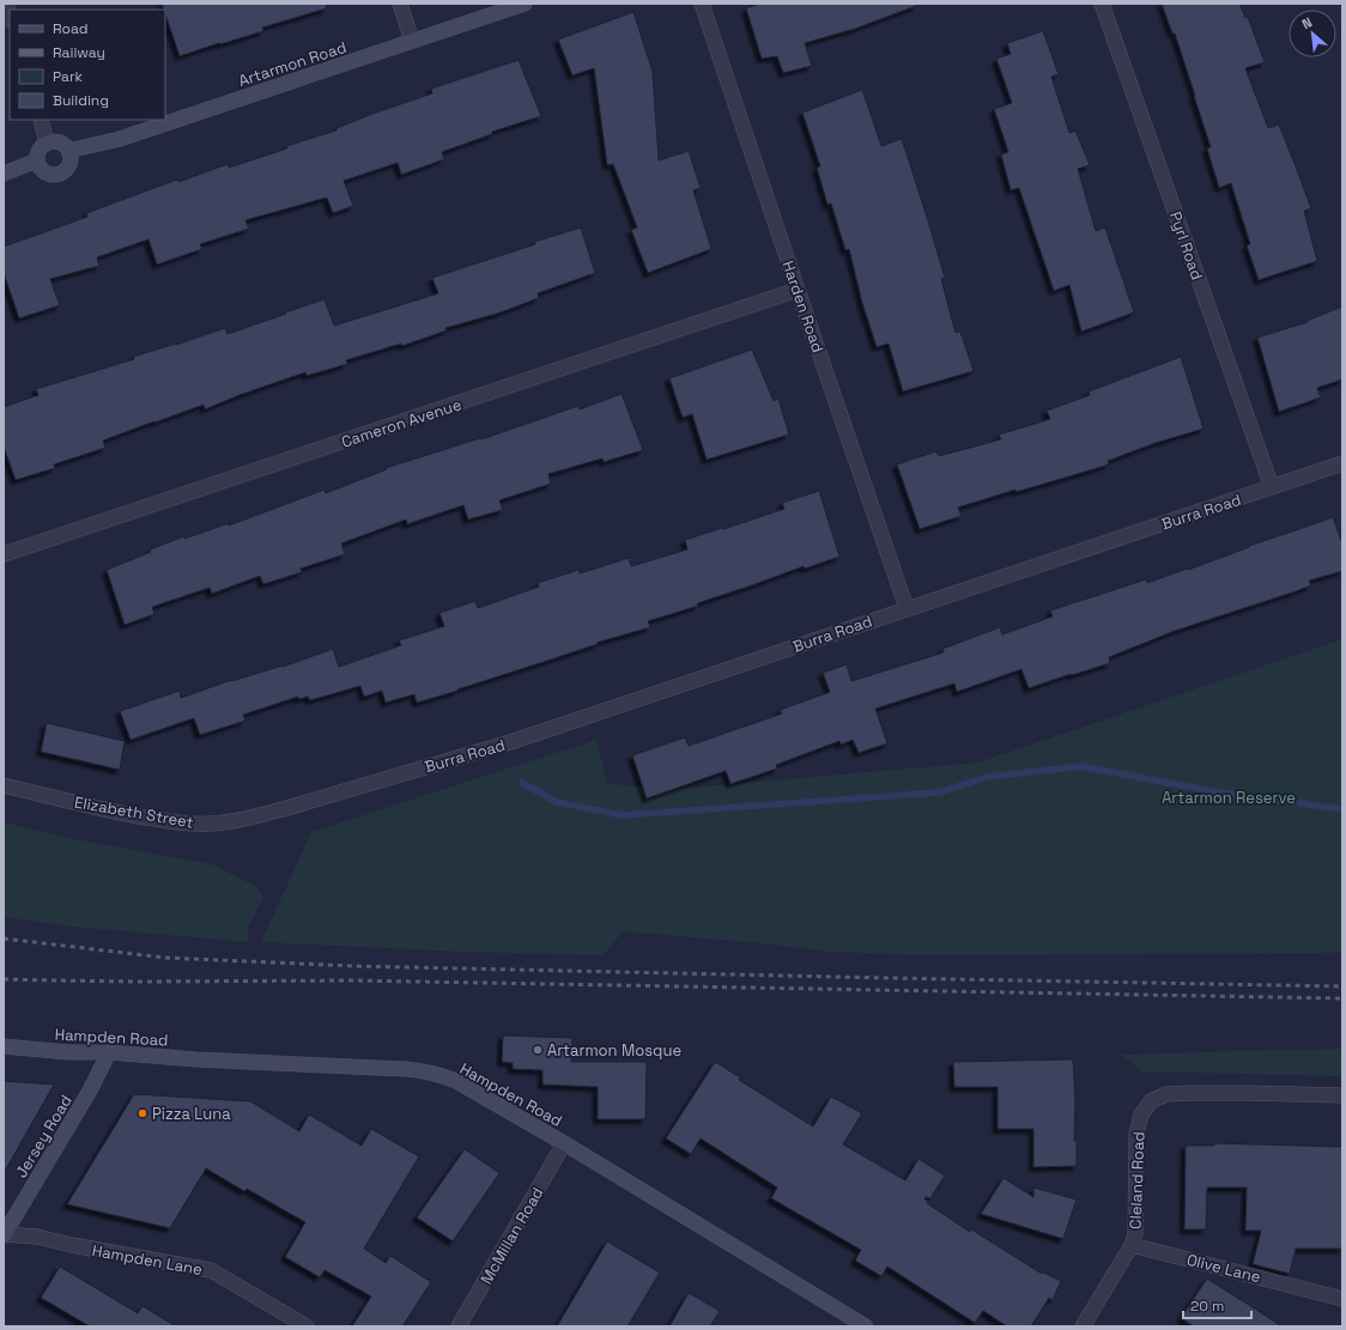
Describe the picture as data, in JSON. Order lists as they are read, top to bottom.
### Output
{
  "streets": {
    "street": [
      "Artarmon Road",
      "Pyrl Road",
      "Harden Road",
      "Cameron Avenue",
      "Burra Road",
      "Elizabeth Street",
      "Hampden Road",
      "Jersey Road",
      "Cleland Road",
      "McMillan Road",
      "Hampden Lane",
      "Olive Lane"
    ]
  },
  "crossings": [
    ["Pyrl Road", "Burra Road"],
    ["Harden Road", "Cameron Avenue"],
    ["Harden Road", "Burra Road"],
    ["Burra Road", "Elizabeth Street"],
    ["Hampden Road", "Jersey Road"],
    ["Hampden Road", "McMillan Road"],
    ["Jersey Road", "Hampden Lane"],
    ["Cleland Road", "Olive Lane"]
  ],
  "parks": ["Artarmon Reserve"],
  "places": ["Artarmon Mosque", "Pizza Luna"],
  "legend": [
    "Road",
    "Railway",
    "Park",
    "Building"
  ],
  "scale_bar": "20 m",
  "north": "top left"
}
